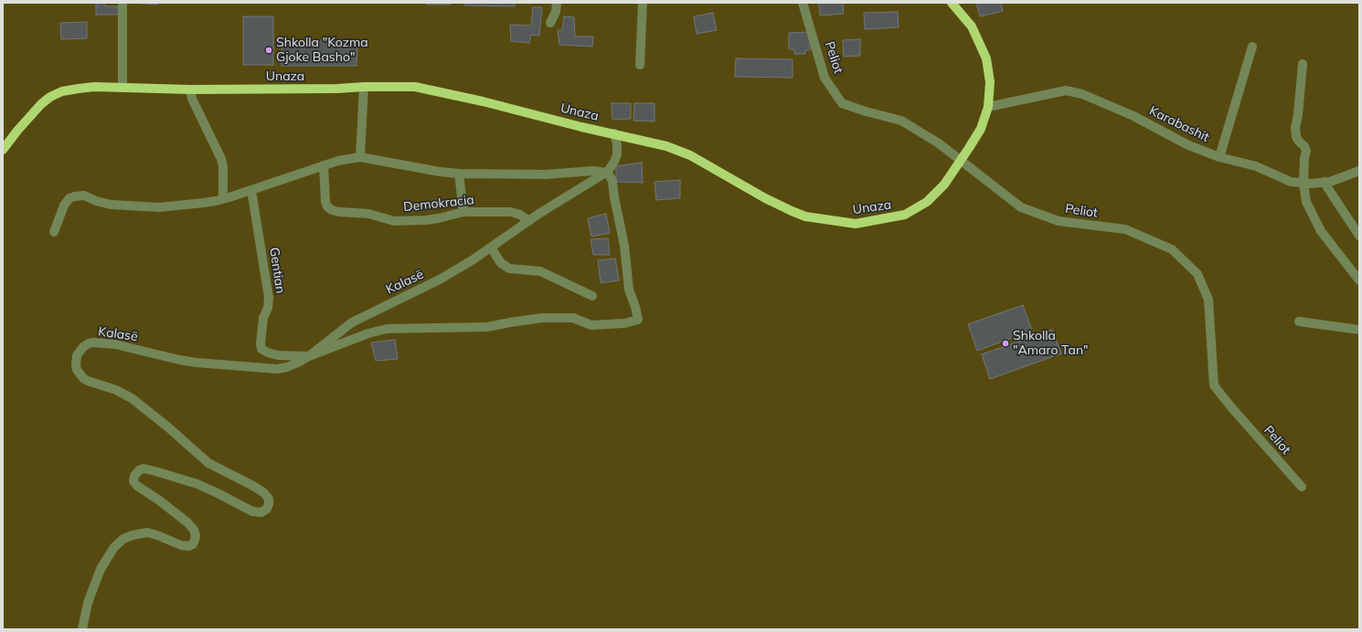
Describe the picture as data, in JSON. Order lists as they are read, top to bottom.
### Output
{
  "streets": {
    "main road": ["Unaza"],
    "street": [
      "Peliot",
      "Karabashit",
      "Demokracia",
      "Gentian",
      "Kalasë"
    ]
  },
  "crossings": [
    ["Peliot", "Unaza"],
    ["Unaza", "Karabashit"],
    ["Unaza", "Kalasë"],
    ["Demokracia", "Kalasë"],
    ["Gentian", "Kalasë"]
  ],
  "places": ["Shkolla \"Kozma Gjoke Basho\"", "Shkolla \"Amaro Tan\""]
}
